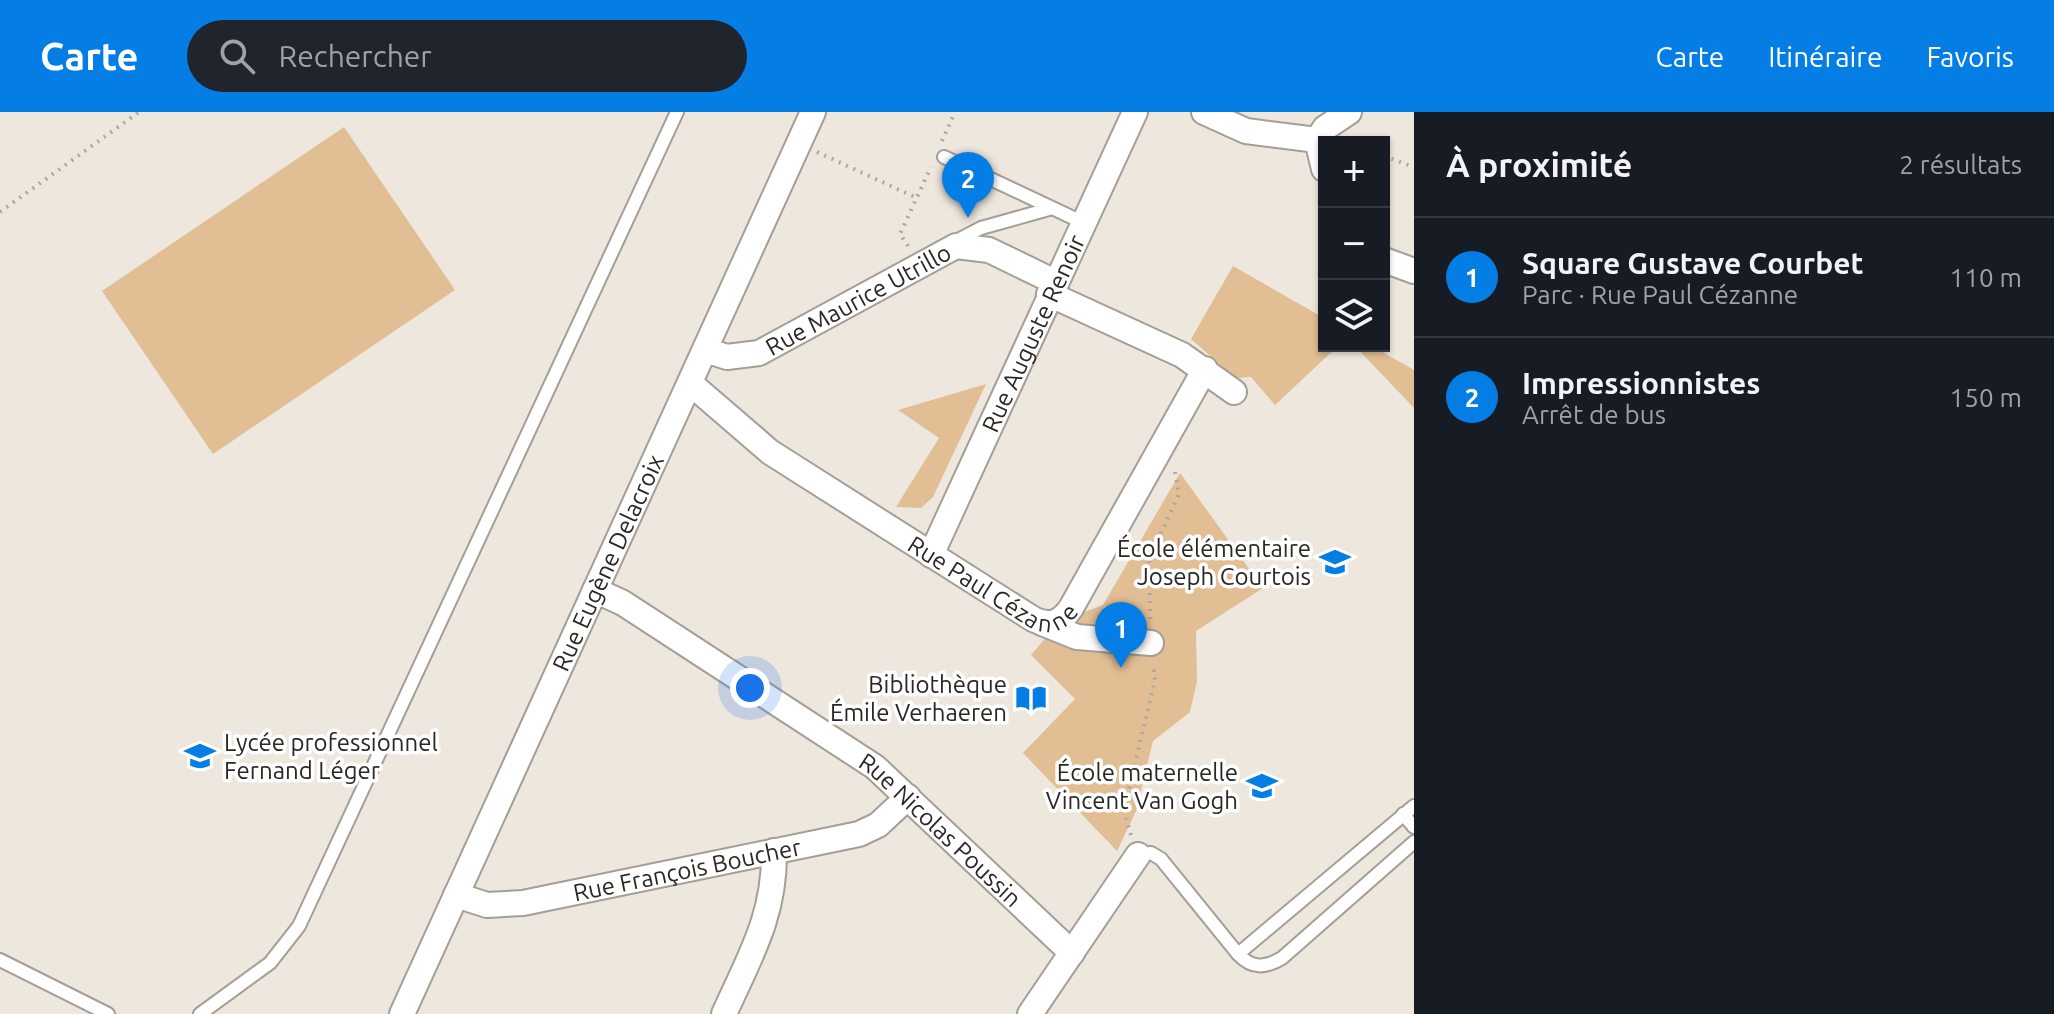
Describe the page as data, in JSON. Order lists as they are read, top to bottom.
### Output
{
  "streets": {
    "street": [
      "Rue Maurice Utrillo",
      "Rue Auguste Renoir",
      "Rue Eugène Delacroix",
      "Rue Paul Cézanne",
      "Rue Nicolas Poussin",
      "Rue François Boucher"
    ]
  },
  "crossings": [
    ["Rue Maurice Utrillo", "Rue Auguste Renoir"],
    ["Rue Maurice Utrillo", "Rue Eugène Delacroix"],
    ["Rue Maurice Utrillo", "Rue Paul Cézanne"],
    ["Rue Auguste Renoir", "Rue Paul Cézanne"],
    ["Rue Eugène Delacroix", "Rue Paul Cézanne"],
    ["Rue Eugène Delacroix", "Rue Nicolas Poussin"],
    ["Rue Eugène Delacroix", "Rue François Boucher"],
    ["Rue Nicolas Poussin", "Rue François Boucher"]
  ],
  "places": {
    "school or university": ["École élémentaire Joseph Courtois", "Lycée professionnel Fernand Léger", "École maternelle Vincent Van Gogh"],
    "library": ["Bibliothèque Émile Verhaeren"]
  },
  "page": {
    "header": "Carte",
    "search": "Rechercher",
    "nav": ["Carte", "Itinéraire", "Favoris"],
    "heading": ["À proximité", "2 résultats"],
    "map_buttons": ["+", "−"],
    "pins": ["2", "1"],
    "list": [
      {
        "mark": "1",
        "name": "Square Gustave Courbet",
        "note": "Parc · Rue Paul Cézanne",
        "value": "110 m"
      },
      {
        "mark": "2",
        "name": "Impressionnistes",
        "note": "Arrêt de bus",
        "value": "150 m"
      }
    ]
  }
}
